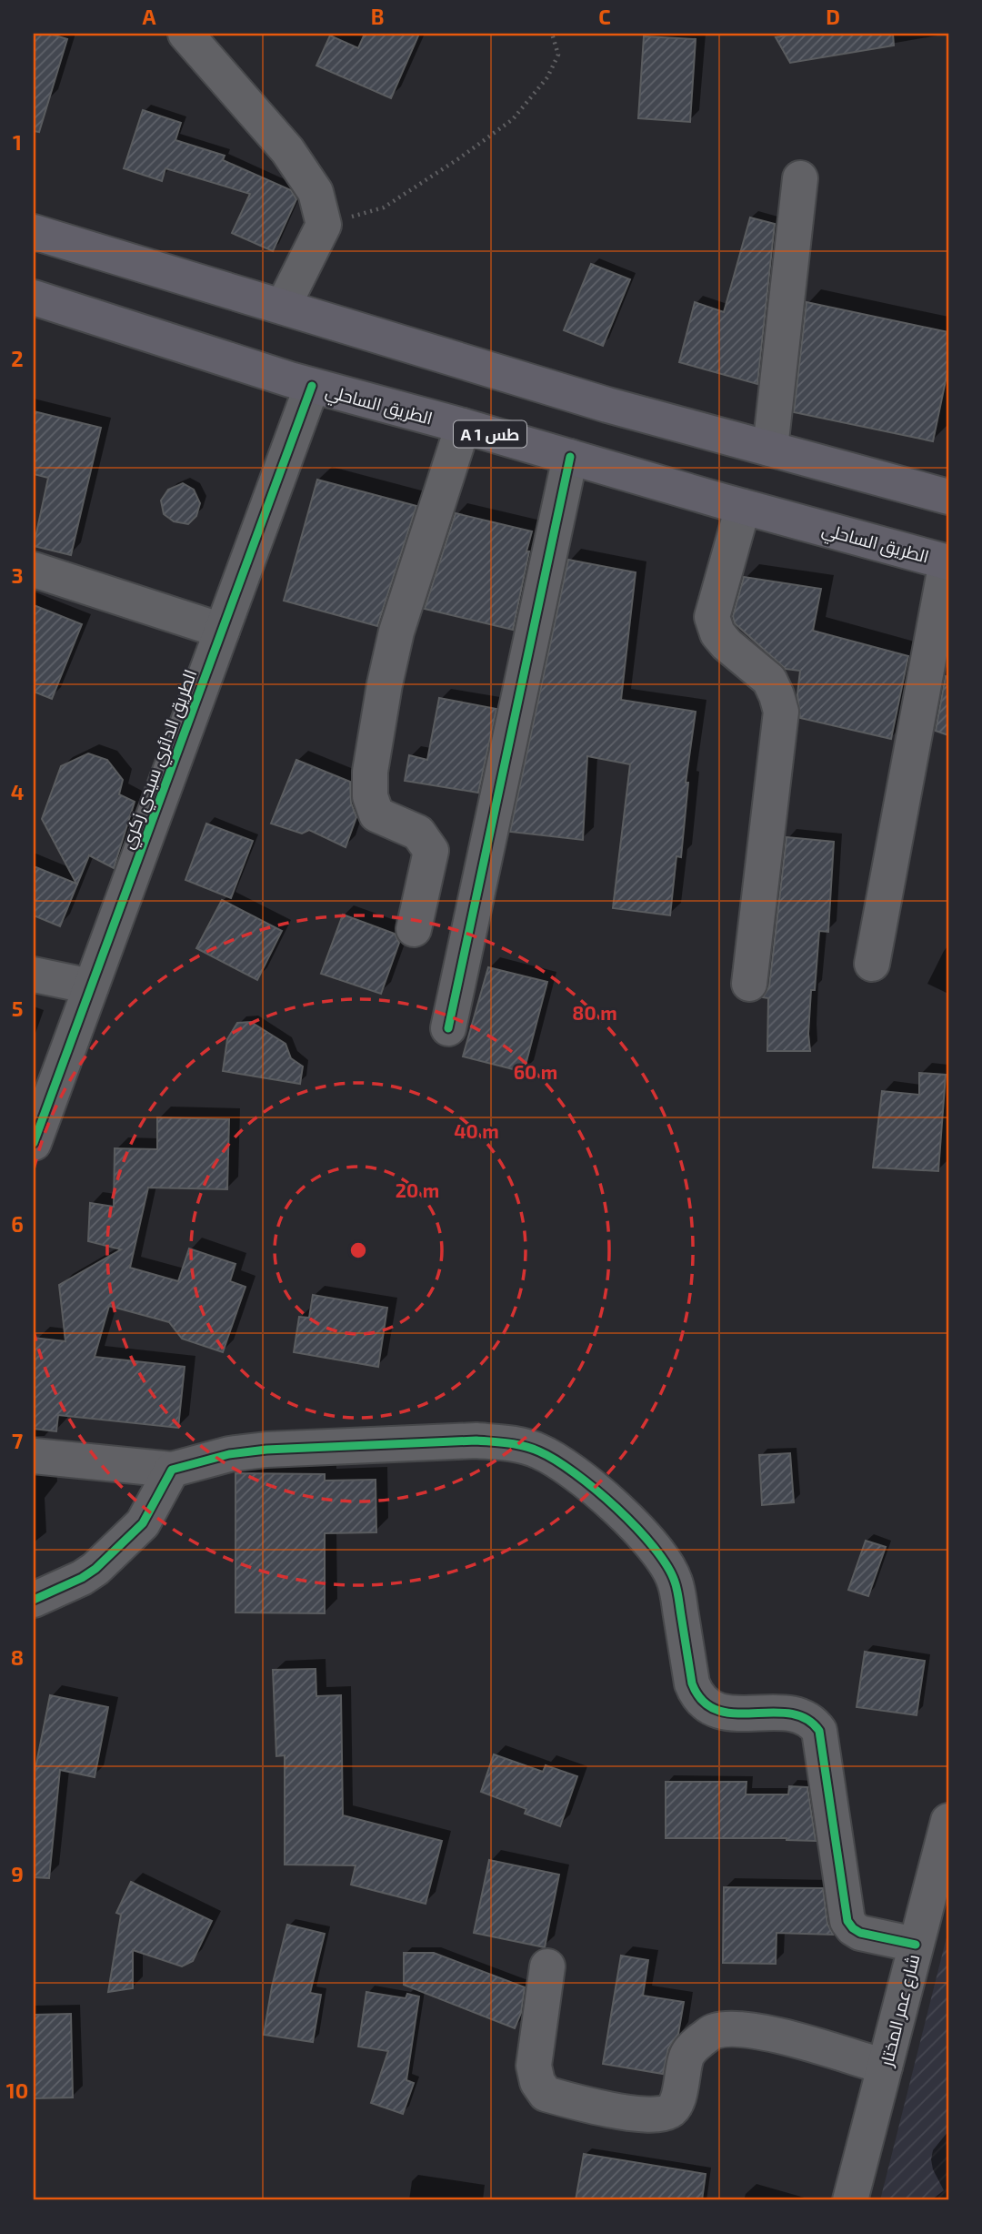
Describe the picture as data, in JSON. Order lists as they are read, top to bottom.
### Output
{
  "streets": {
    "highway": ["الطريق الساحلي", "A 1 طس"],
    "street": ["الطريق الدائري سيدي زكري", "شارع عمر المختار"]
  },
  "crossings": [
    ["الطريق الساحلي", "الطريق الدائري سيدي زكري"]
  ],
  "grid": {
    "columns": [
      "A",
      "B",
      "C",
      "D"
    ],
    "rows": [
      "1",
      "2",
      "3",
      "4",
      "5",
      "6",
      "7",
      "8",
      "9",
      "10"
    ]
  },
  "rings": [
    "80 m",
    "60 m",
    "40 m",
    "20 m"
  ]
}
